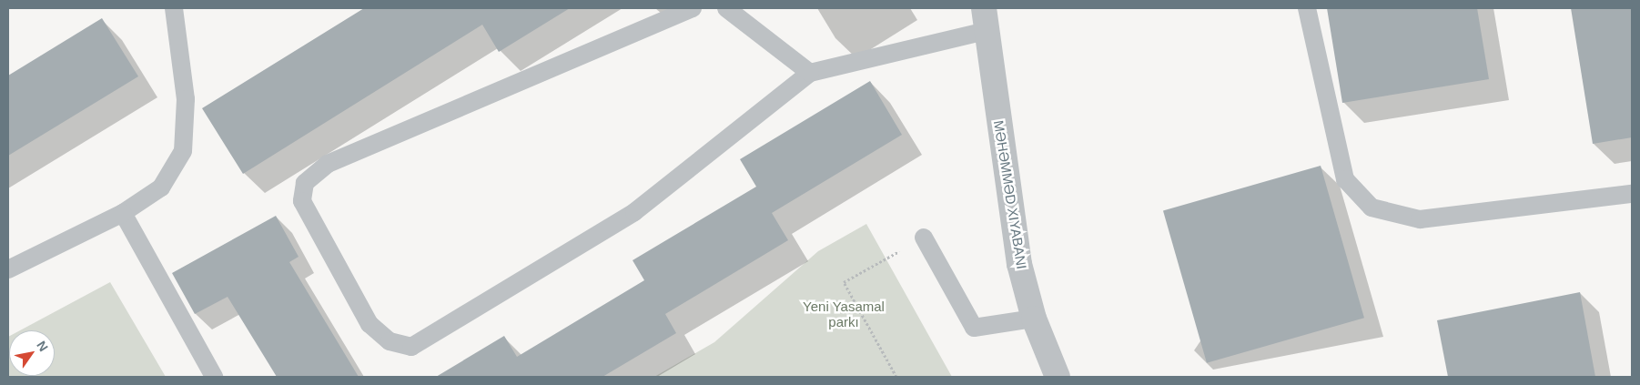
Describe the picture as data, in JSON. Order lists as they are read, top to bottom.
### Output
{
  "streets": {
    "street": ["MƏHƏMMƏD XIYABANI"]
  },
  "parks": ["Yeni Yasamal parkı"],
  "north": "top right"
}
